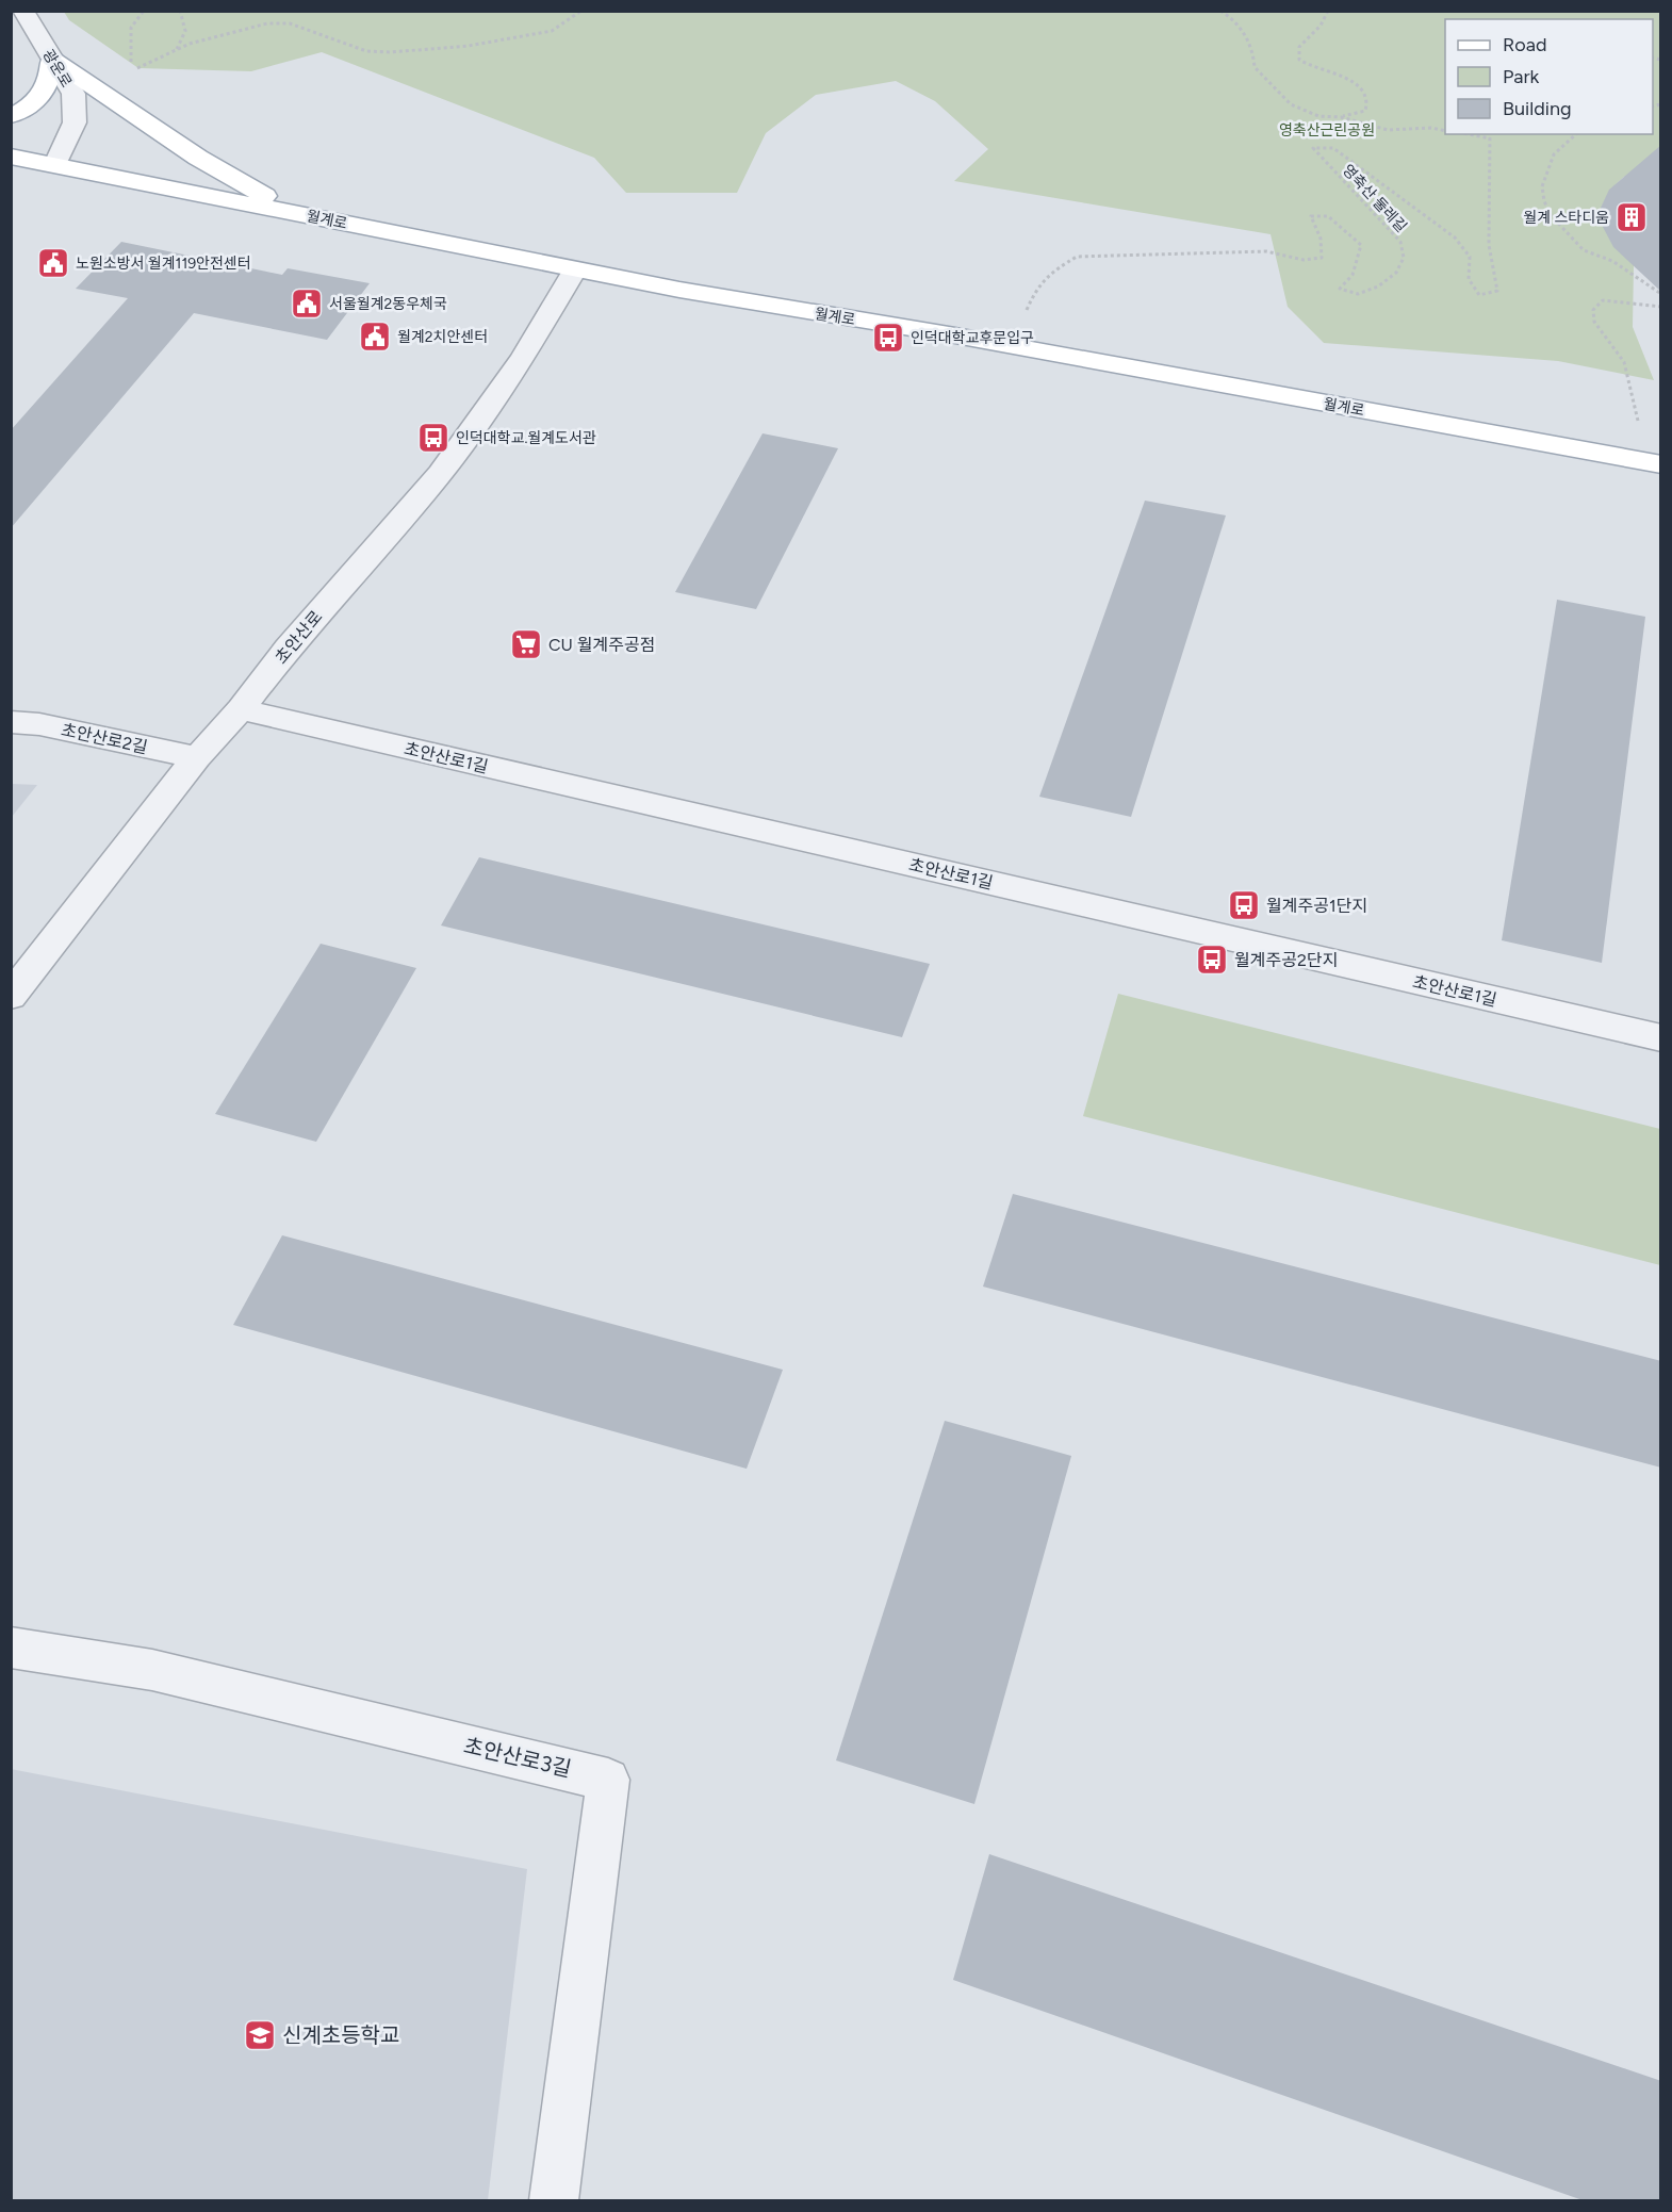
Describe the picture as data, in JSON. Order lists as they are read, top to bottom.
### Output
{
  "streets": {
    "main road": ["월계로"],
    "street": [
      "광운로",
      "초안산로",
      "초안산로2길",
      "초안산로1길",
      "초안산로3길"
    ],
    "path": ["영축산 둘레길"]
  },
  "crossings": [
    ["광운로", "월계로"],
    ["월계로", "초안산로"],
    ["초안산로", "초안산로2길"],
    ["초안산로", "초안산로1길"]
  ],
  "parks": ["영축산근린공원"],
  "places": {
    "building": ["월계 스타디움"],
    "public building": ["노원소방서 월계119안전센터", "서울월계2동우체국", "월계2치안센터"],
    "bus stop": [
      "인덕대학교후문입구",
      "인덕대학교.월계도서관",
      "월계주공1단지",
      "월계주공2단지"
    ],
    "supermarket": ["CU 월계주공점"],
    "school or university": ["신계초등학교"]
  },
  "legend": ["Road", "Park", "Building"]
}
